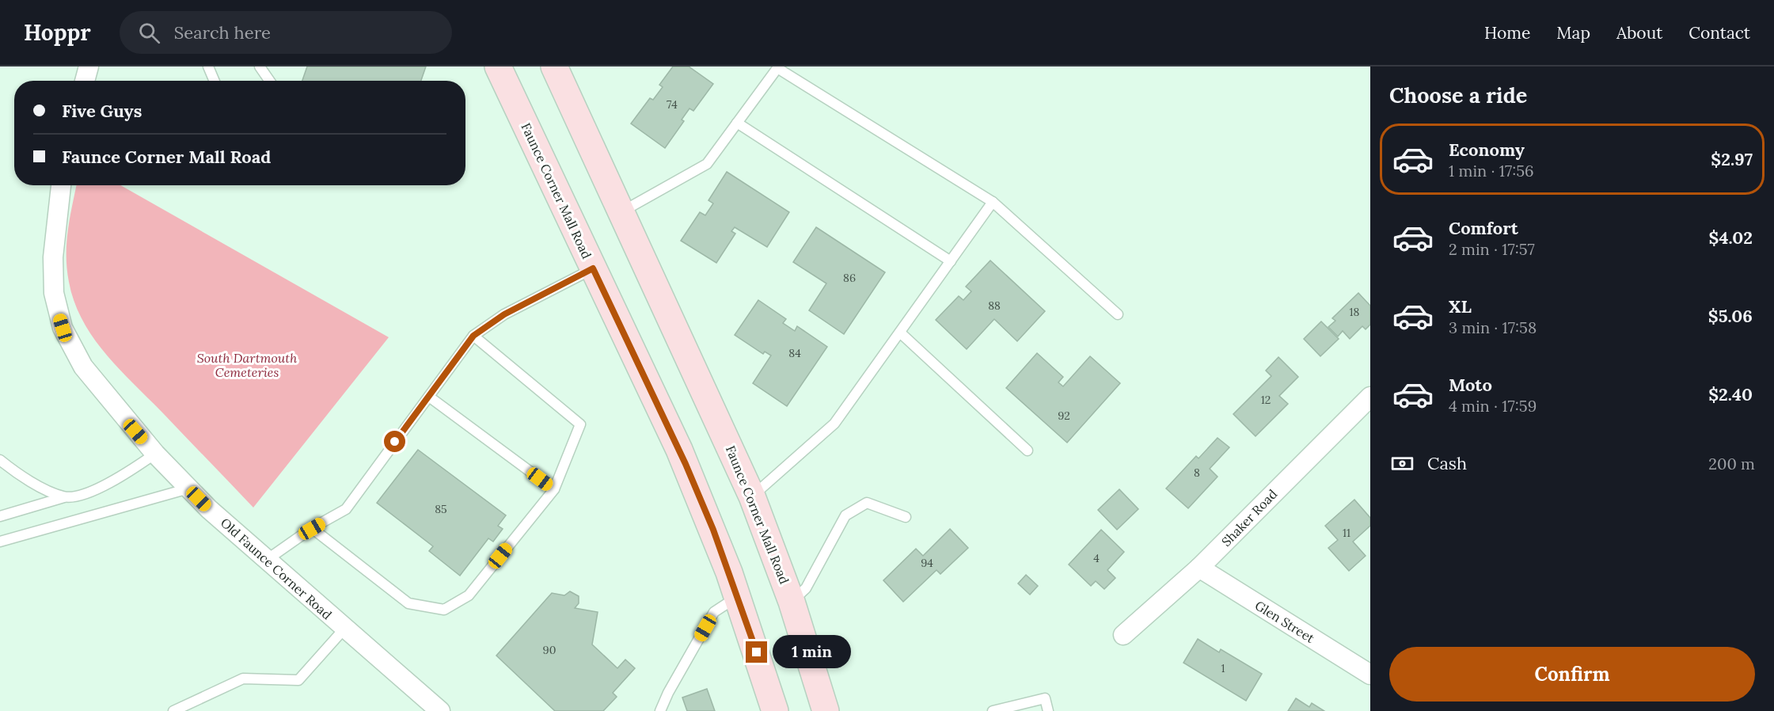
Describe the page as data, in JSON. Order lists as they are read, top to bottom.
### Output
{
  "streets": {
    "main road": ["Faunce Corner Mall Road"],
    "street": ["Shaker Road", "Old Faunce Corner Road", "Glen Street"]
  },
  "crossings": [
    ["Shaker Road", "Glen Street"]
  ],
  "parks": ["South Dartmouth Cemeteries"],
  "house_numbers": [
    "74",
    "86",
    "88",
    "18",
    "84",
    "12",
    "92",
    "8",
    "85",
    "11",
    "4",
    "94",
    "90",
    "1"
  ],
  "page": {
    "header": "Hoppr",
    "search": "Search here",
    "nav": [
      "Home",
      "Map",
      "About",
      "Contact"
    ],
    "heading": "Choose a ride",
    "banner": ["Five Guys", "Faunce Corner Mall Road"],
    "list": [
      {
        "name": "Economy",
        "note": "1 min · 17:56",
        "value": "$2.97"
      },
      {
        "name": "Comfort",
        "note": "2 min · 17:57",
        "value": "$4.02"
      },
      {
        "name": "XL",
        "note": "3 min · 17:58",
        "value": "$5.06"
      },
      {
        "name": "Moto",
        "note": "4 min · 17:59",
        "value": "$2.40"
      }
    ],
    "pay": ["Cash", "200 m"],
    "bubble": "1 min",
    "buttons": "Confirm"
  }
}
